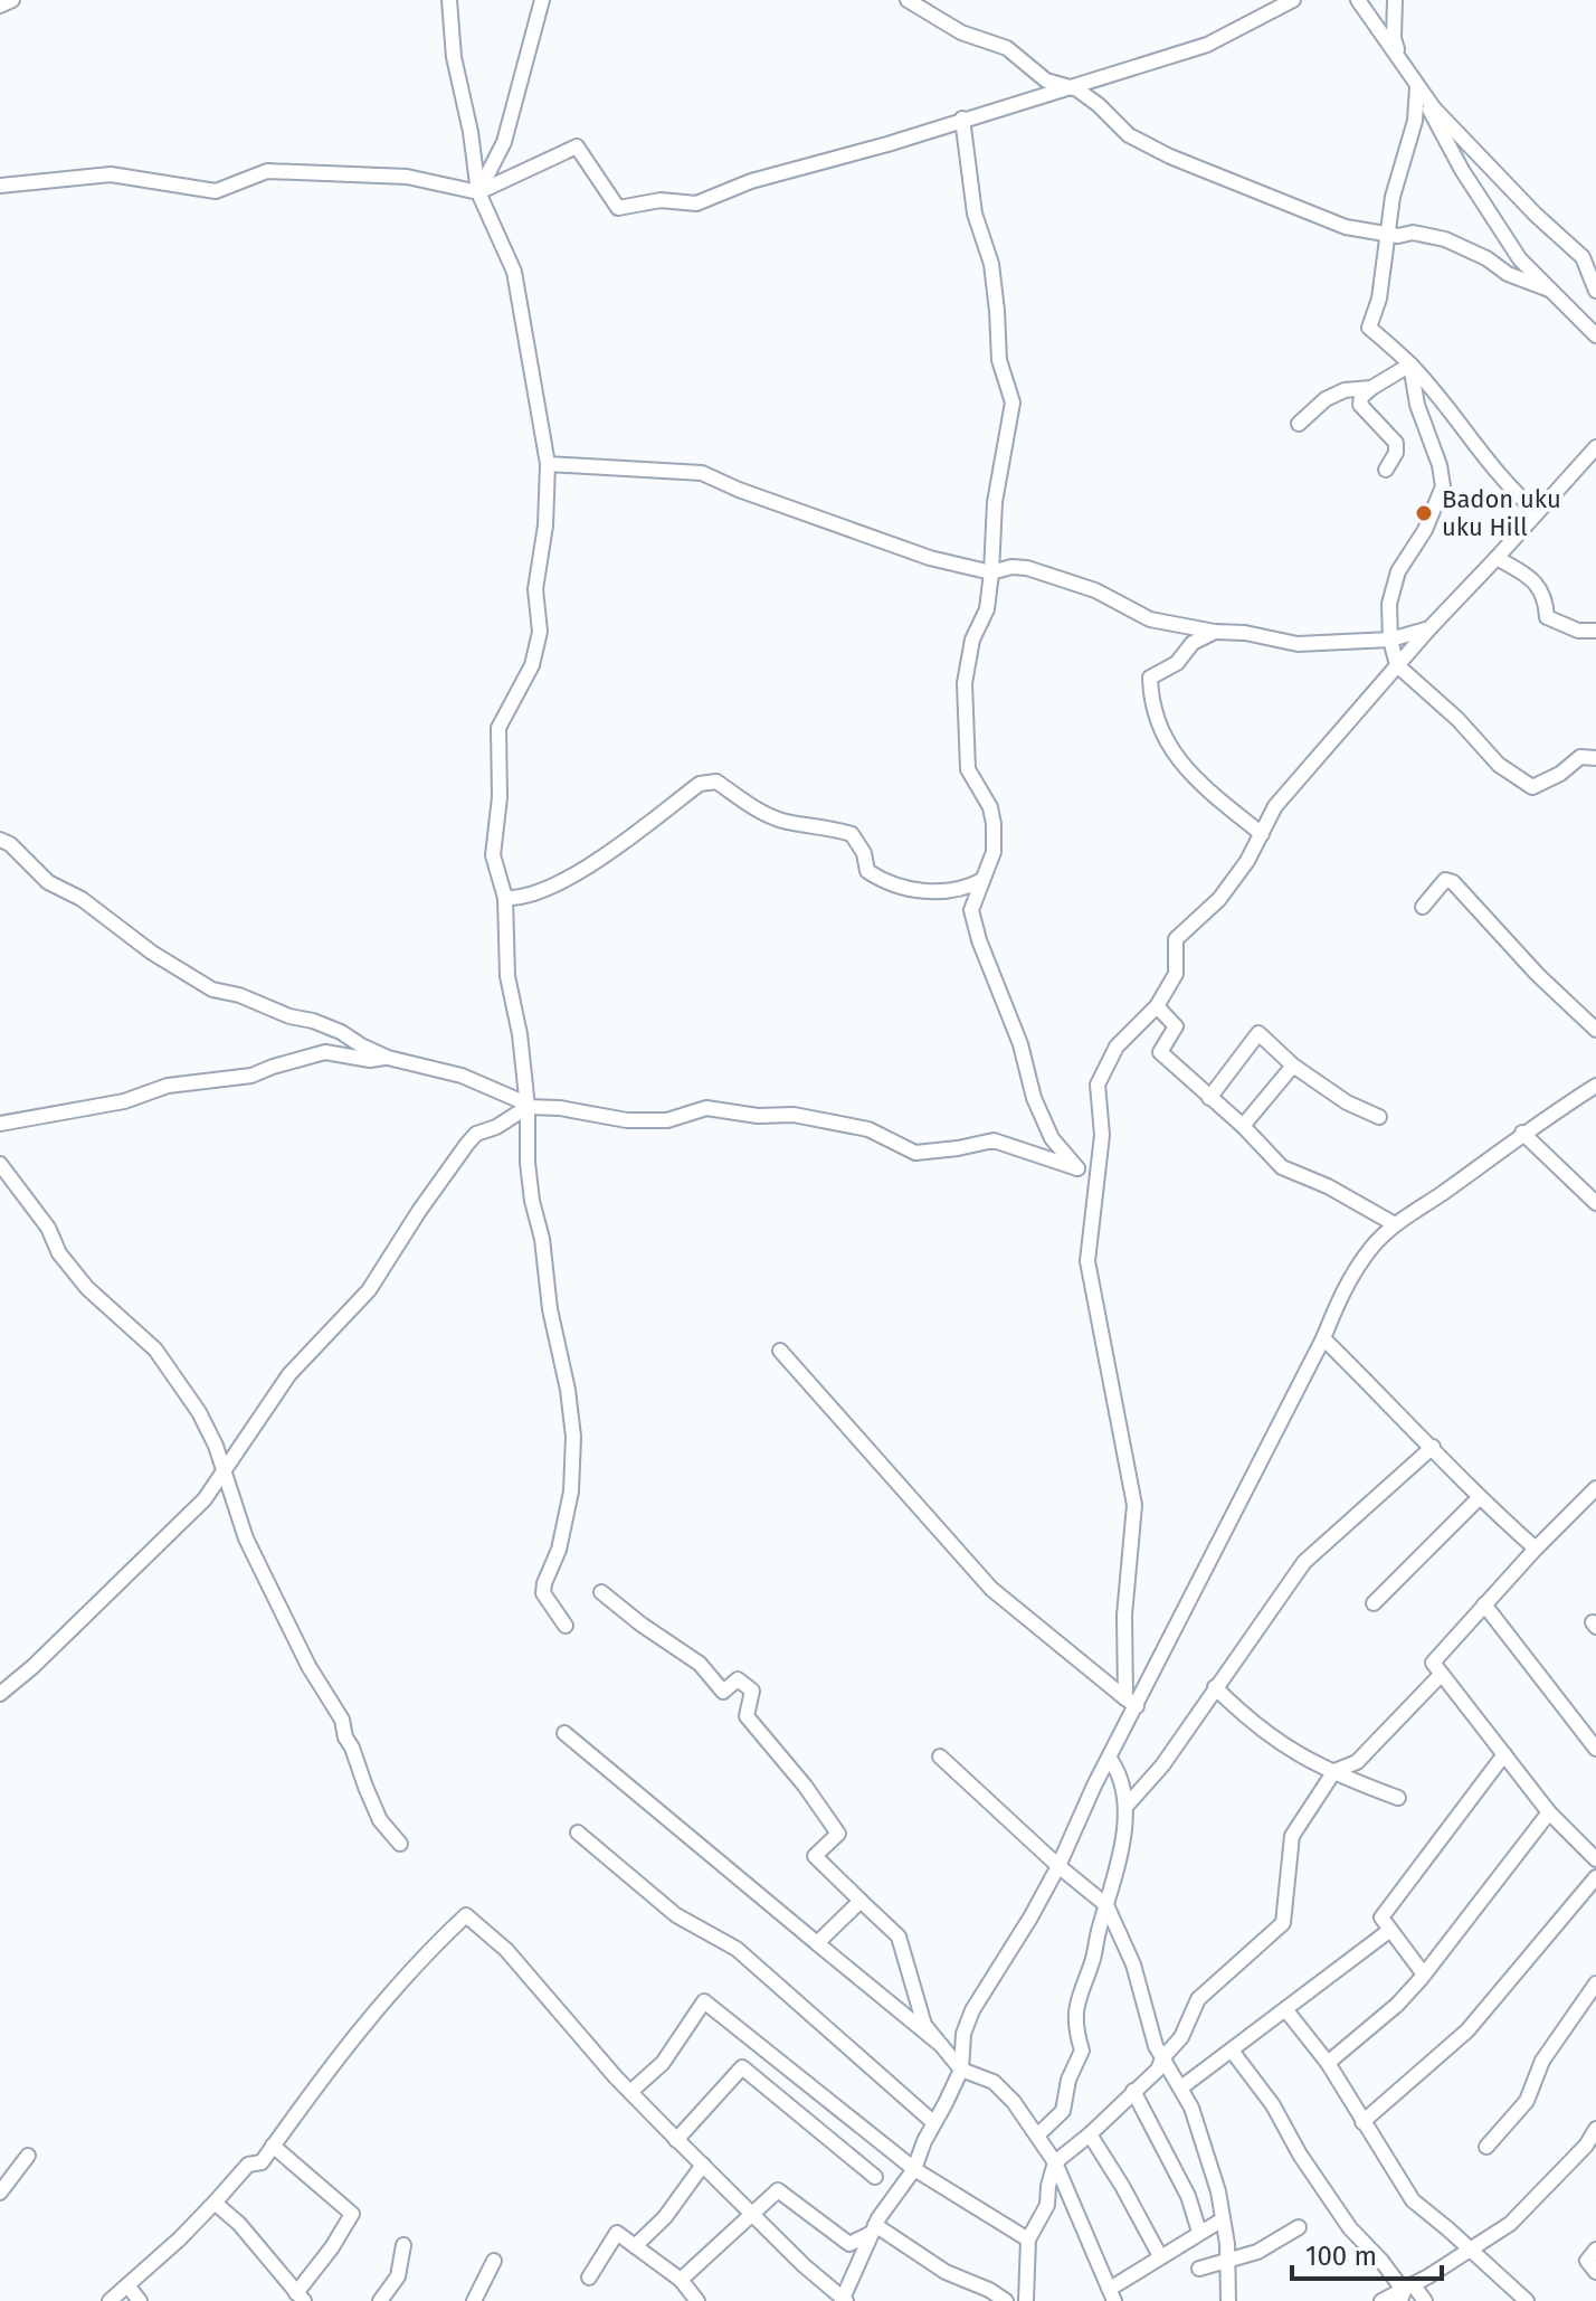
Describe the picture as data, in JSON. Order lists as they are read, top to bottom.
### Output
{
  "places": ["Badon uku uku Hill"],
  "scale_bar": "100 m"
}
